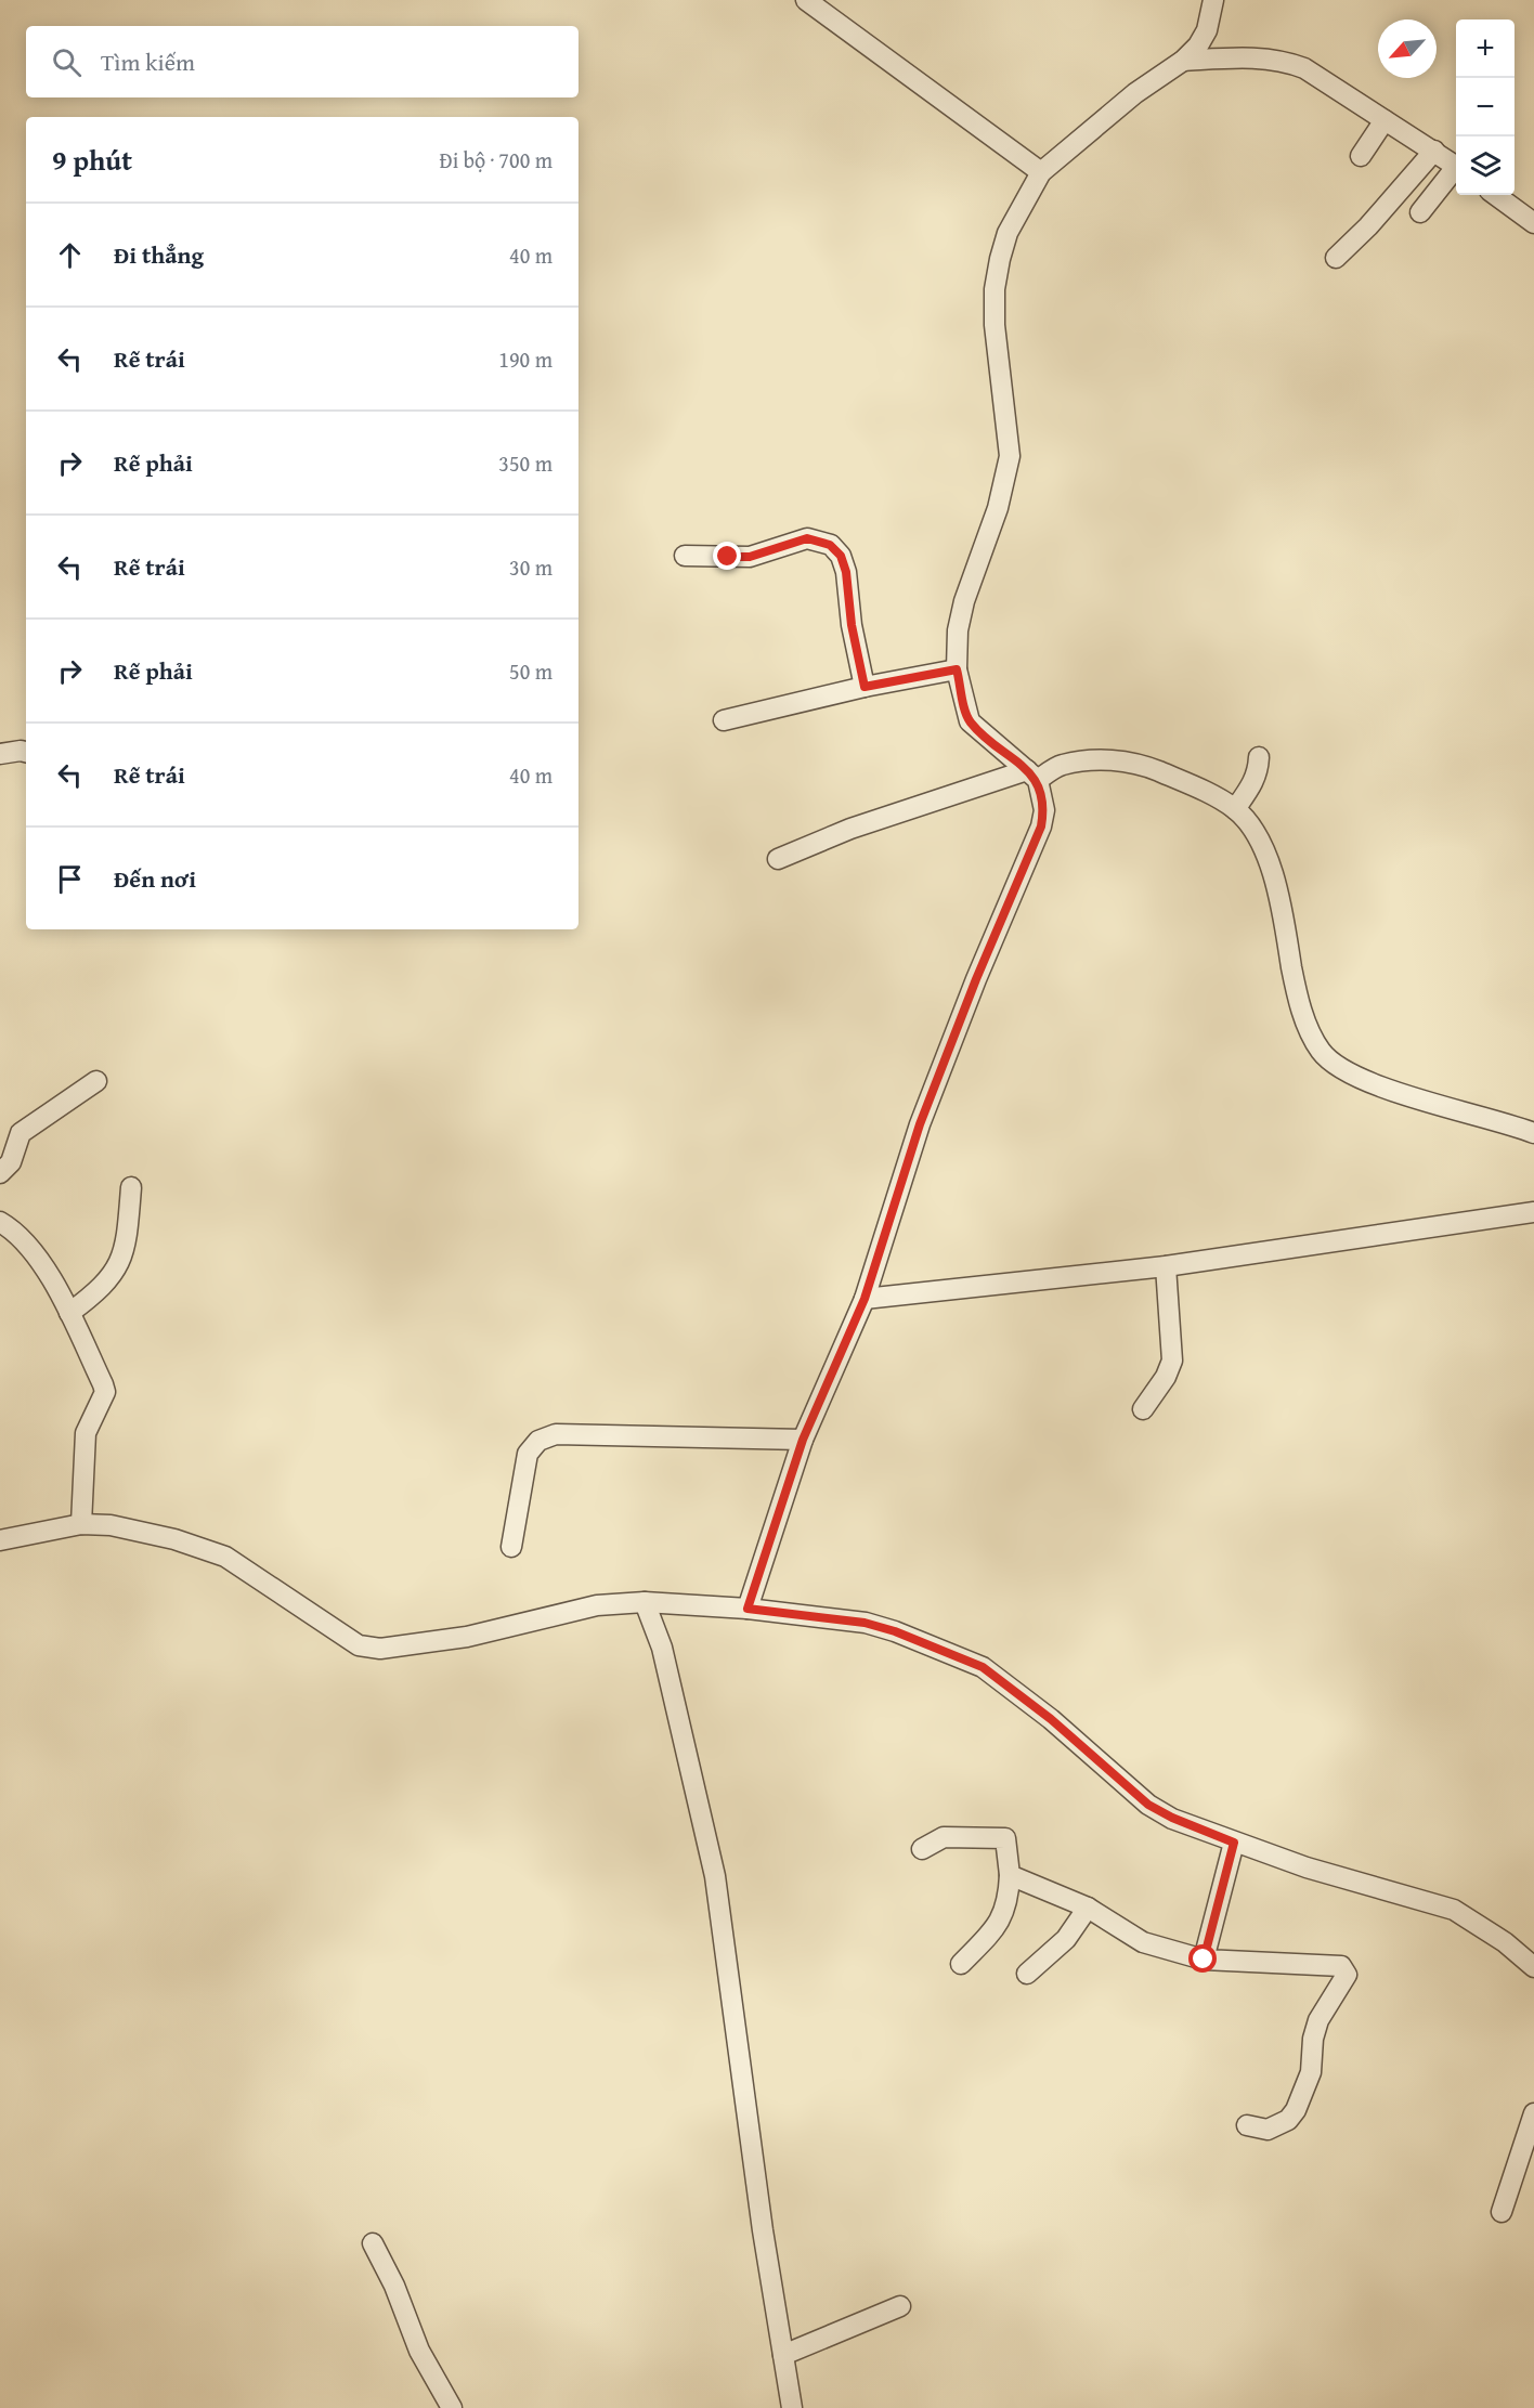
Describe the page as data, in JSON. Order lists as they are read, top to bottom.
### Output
{
  "north": "bottom left",
  "page": {
    "map_buttons": ["+", "−"],
    "search": "Tìm kiếm",
    "heading": ["9 phút", "Đi bộ · 700 m"],
    "list": [
      ["Đi thẳng", "40 m"],
      ["Rẽ trái", "190 m"],
      ["Rẽ phải", "350 m"],
      ["Rẽ trái", "30 m"],
      ["Rẽ phải", "50 m"],
      ["Rẽ trái", "40 m"],
      "Đến nơi"
    ]
  }
}
